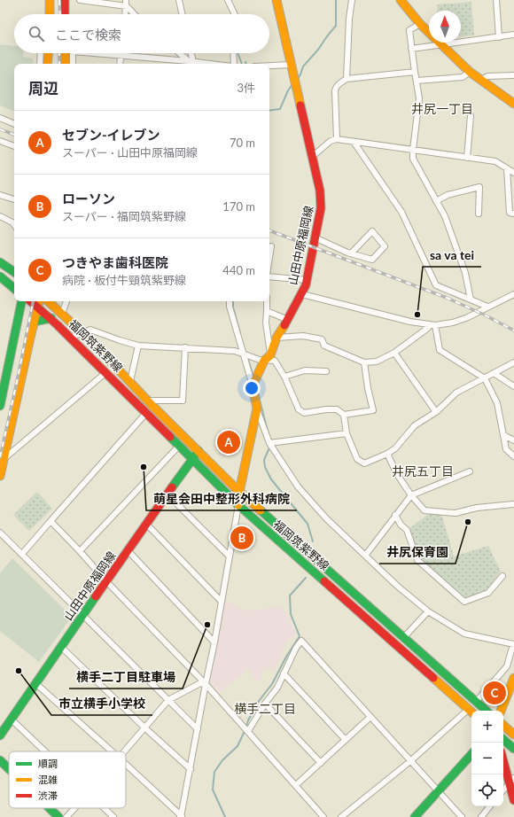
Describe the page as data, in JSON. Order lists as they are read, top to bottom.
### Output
{
  "streets": {
    "main road": ["山田中原福岡線", "福岡筑紫野線"]
  },
  "crossings": [
    ["山田中原福岡線", "福岡筑紫野線"]
  ],
  "districts": ["井尻一丁目", "井尻五丁目", "横手二丁目"],
  "places": [
    "sa va tei",
    "萌星会田中整形外科病院",
    "井尻保育園",
    "横手二丁目駐車場",
    "市立横手小学校"
  ],
  "legend": ["順調", "混雑", "渋滞"],
  "north": "top",
  "page": {
    "search": "ここで検索",
    "heading": ["周辺", "3件"],
    "list": [
      {
        "mark": "A",
        "name": "セブン-イレブン",
        "note": "スーパー · 山田中原福岡線",
        "value": "70 m"
      },
      {
        "mark": "B",
        "name": "ローソン",
        "note": "スーパー · 福岡筑紫野線",
        "value": "170 m"
      },
      {
        "mark": "C",
        "name": "つきやま歯科医院",
        "note": "病院 · 板付牛頸筑紫野線",
        "value": "440 m"
      }
    ],
    "pins": ["A", "B", "C"],
    "map_buttons": ["+", "−"]
  }
}
